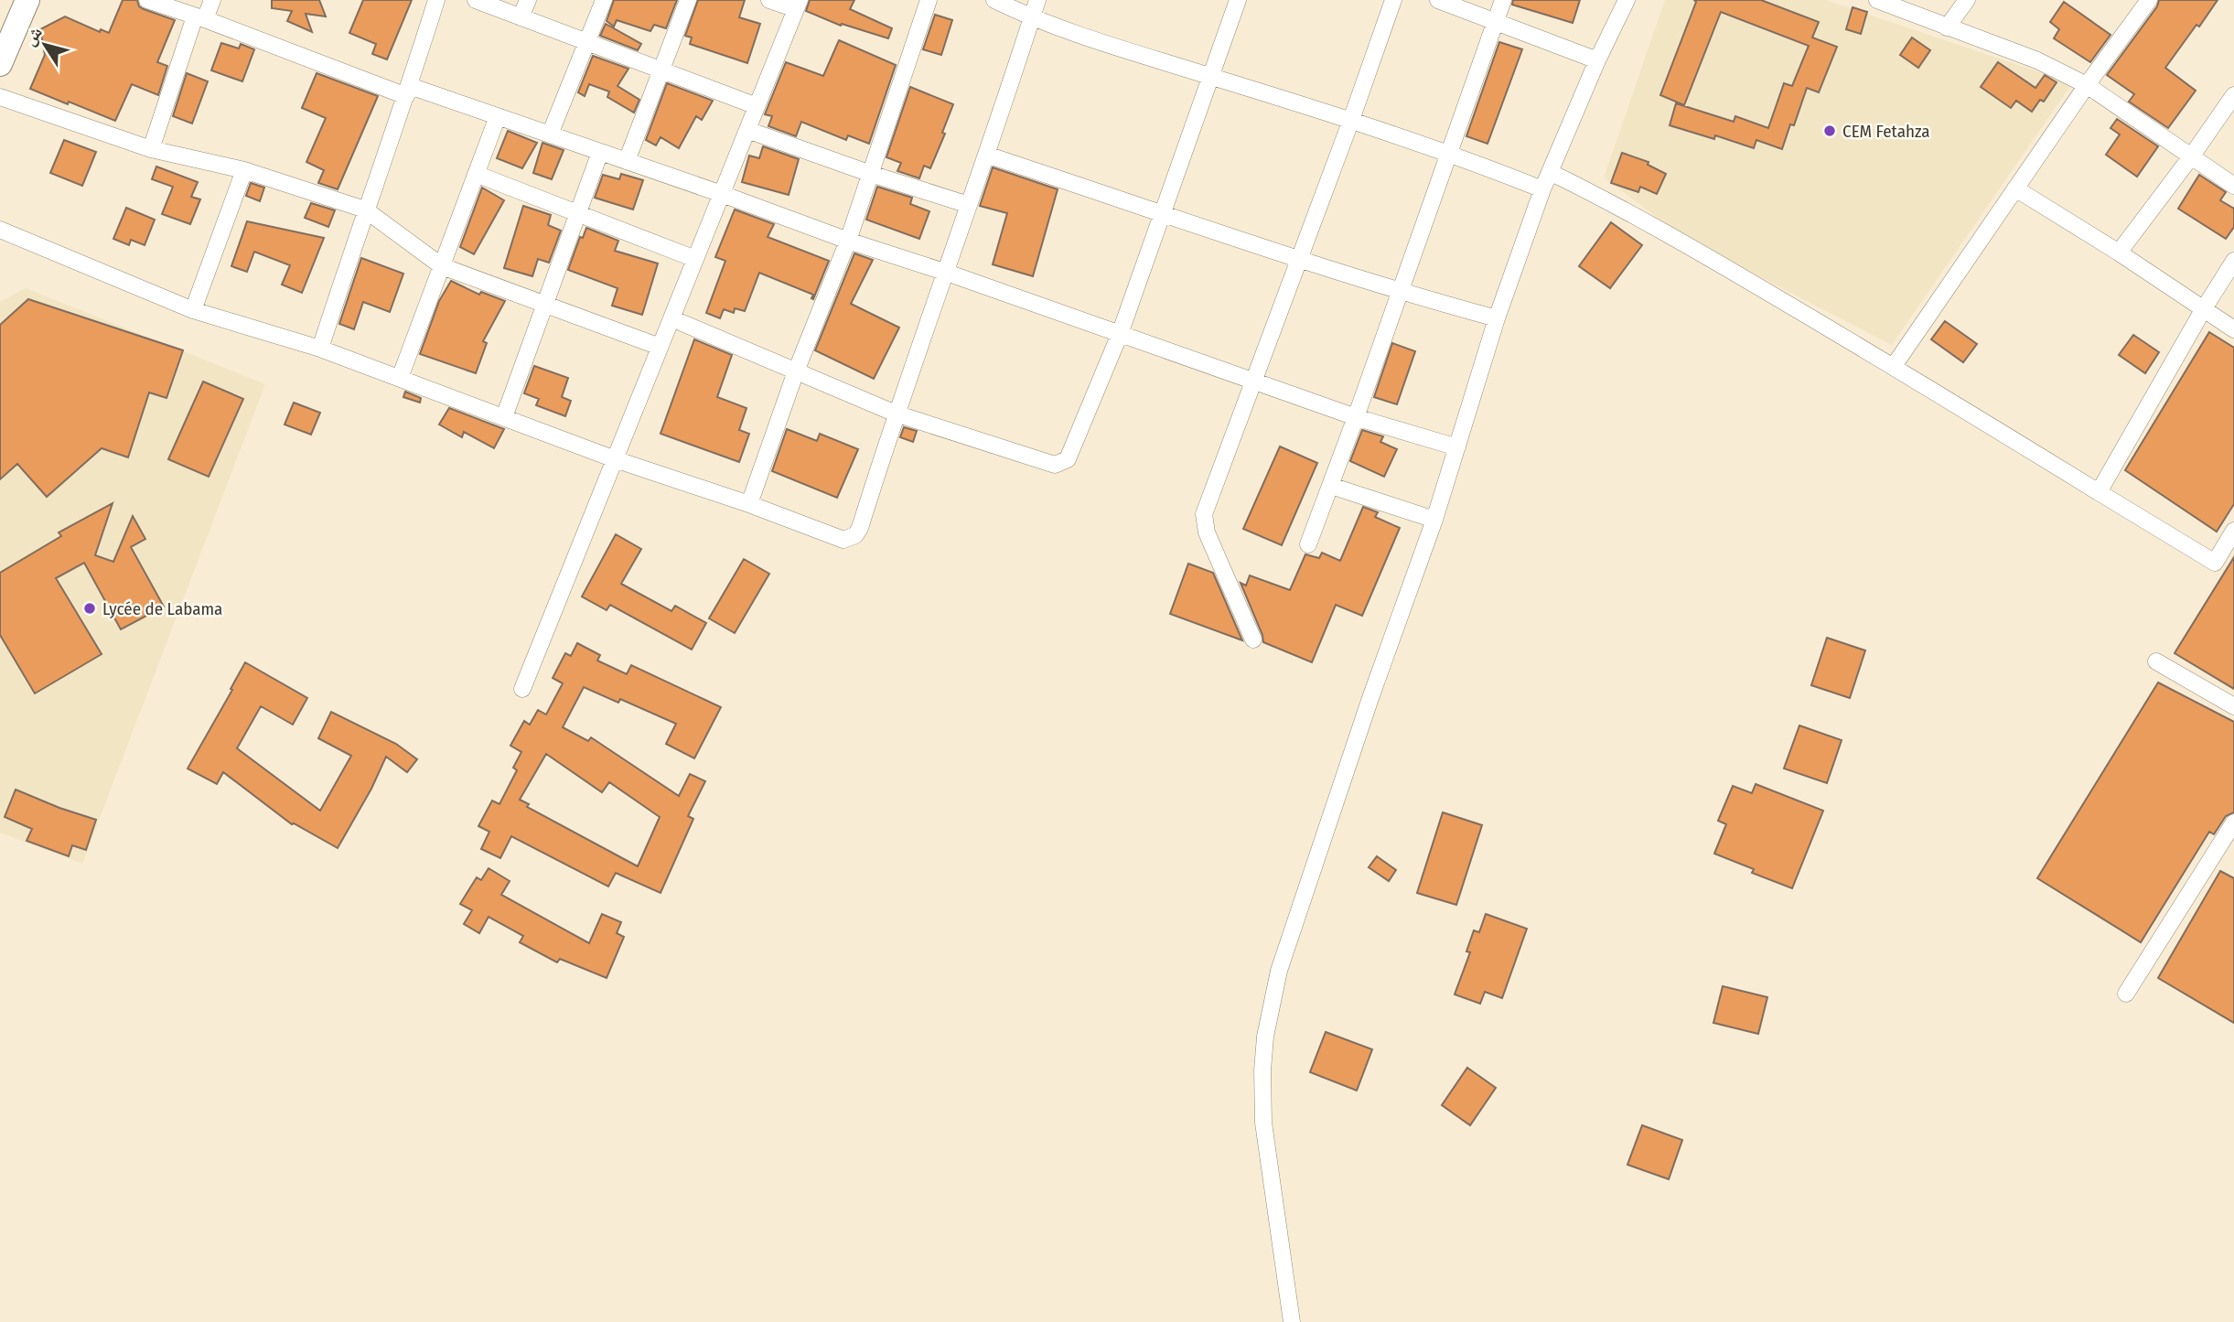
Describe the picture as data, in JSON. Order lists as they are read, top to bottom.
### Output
{
  "places": ["CEM Fetahza", "Lycée de Labama"],
  "north": "top left"
}
